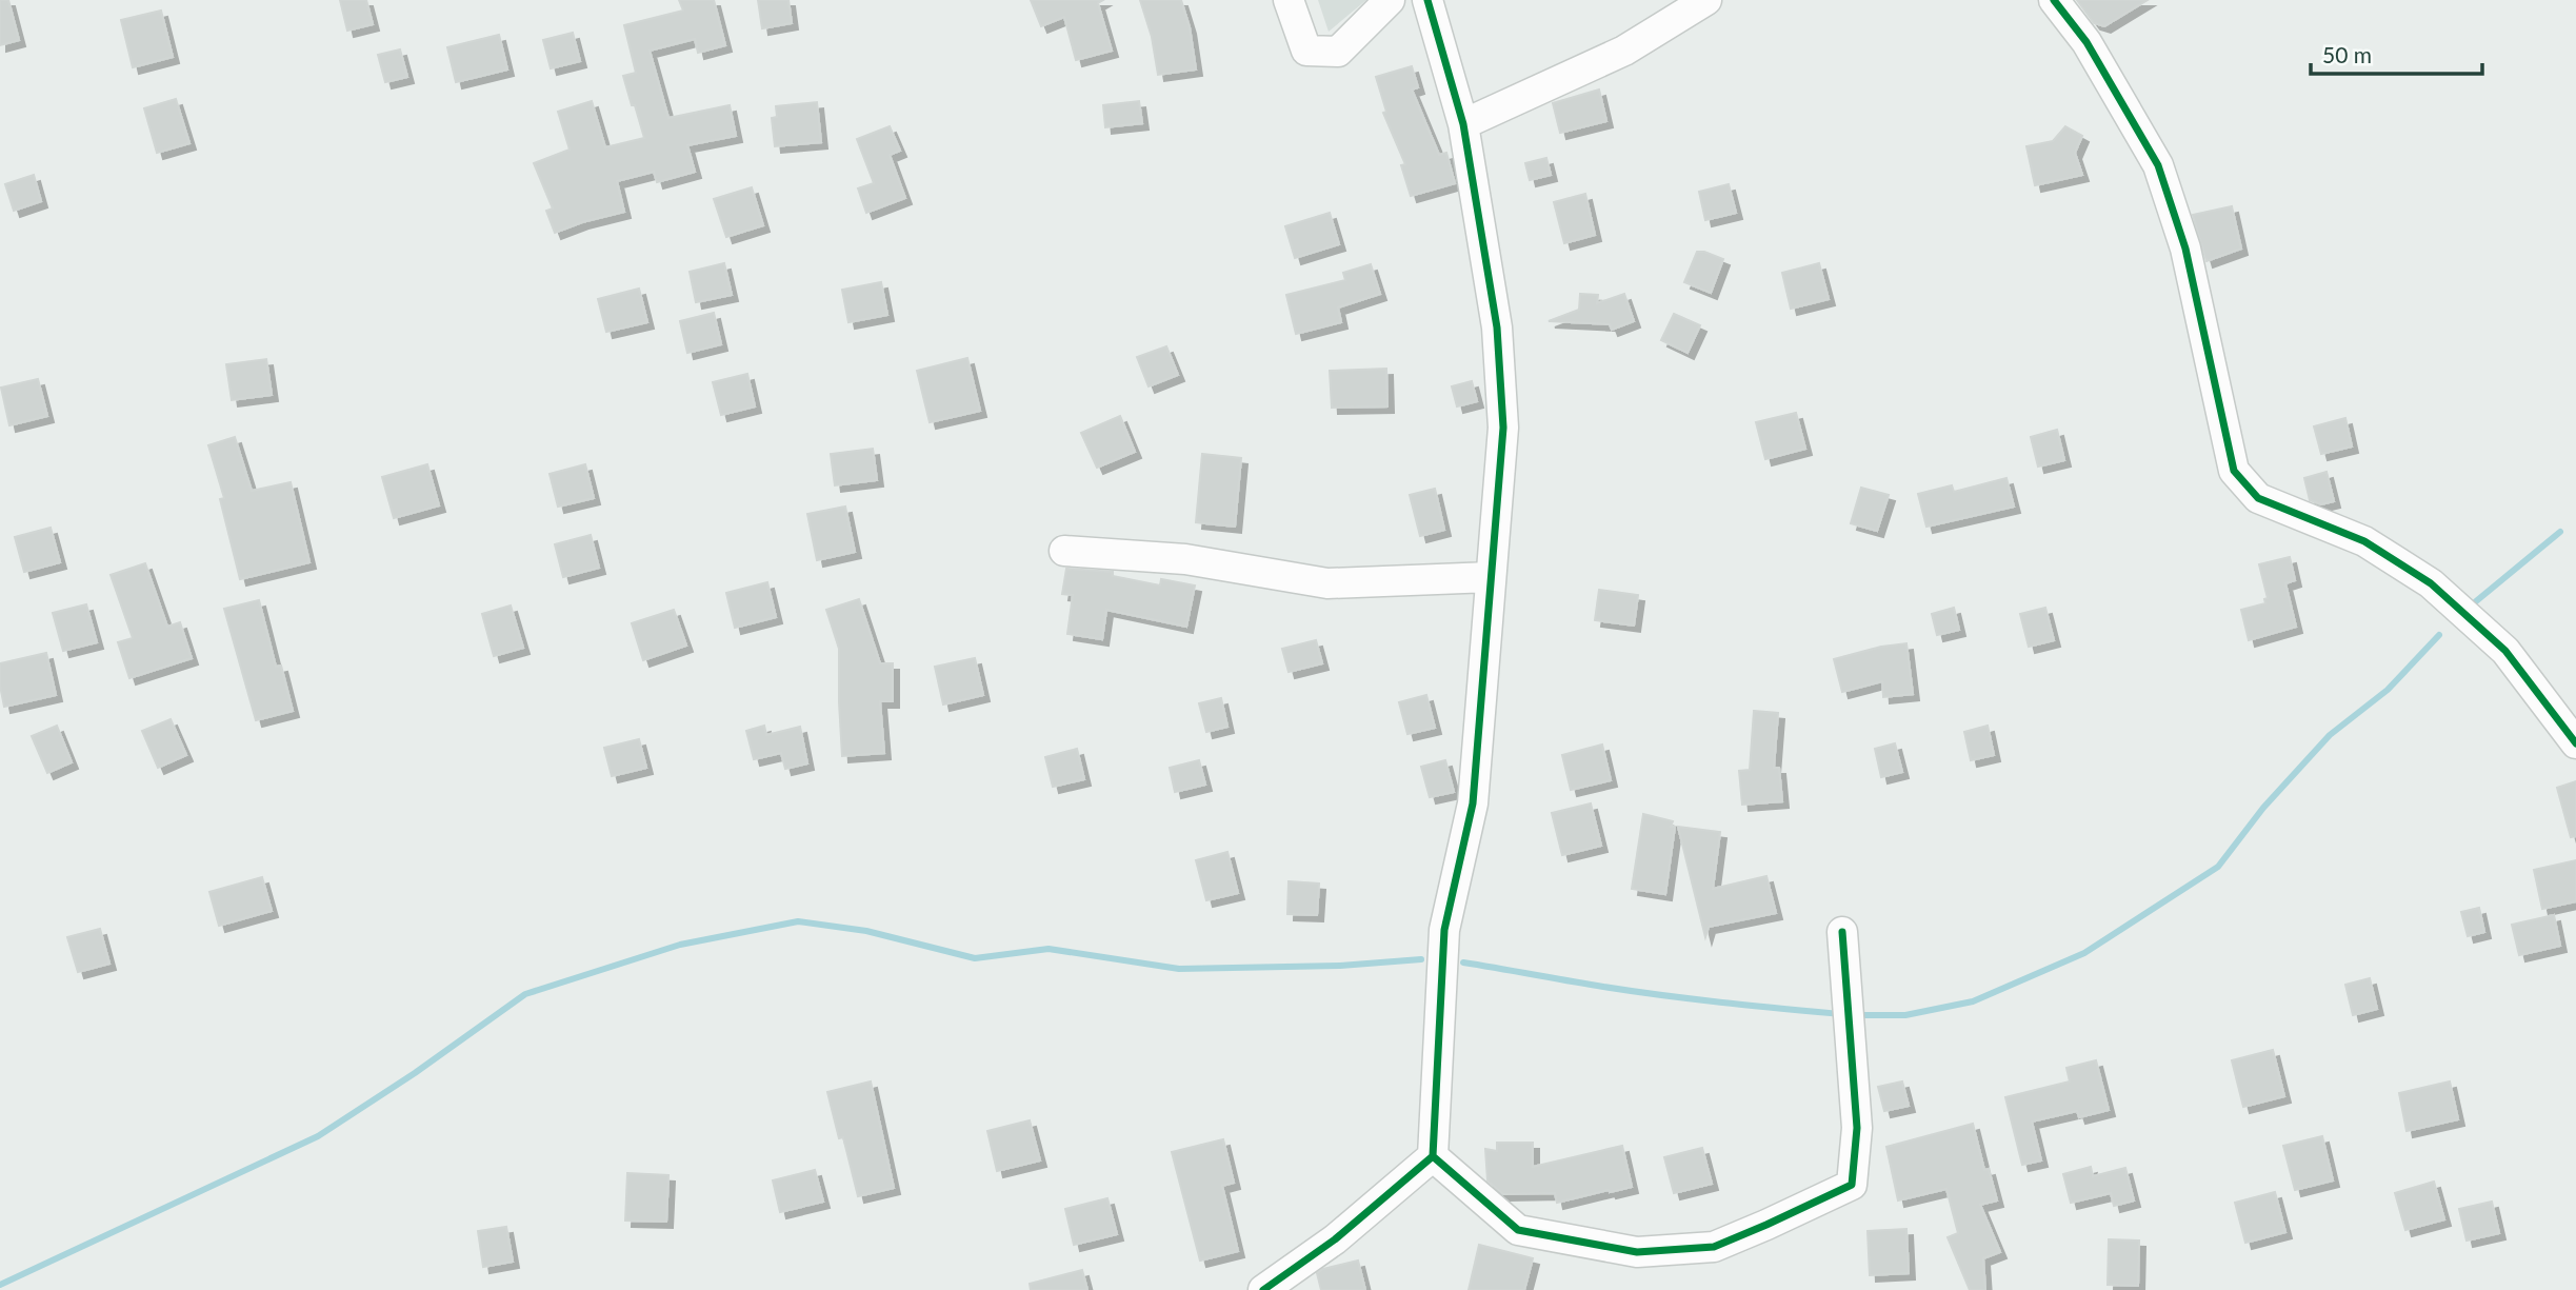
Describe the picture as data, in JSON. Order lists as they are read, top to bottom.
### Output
{
  "scale_bar": "50 m"
}
